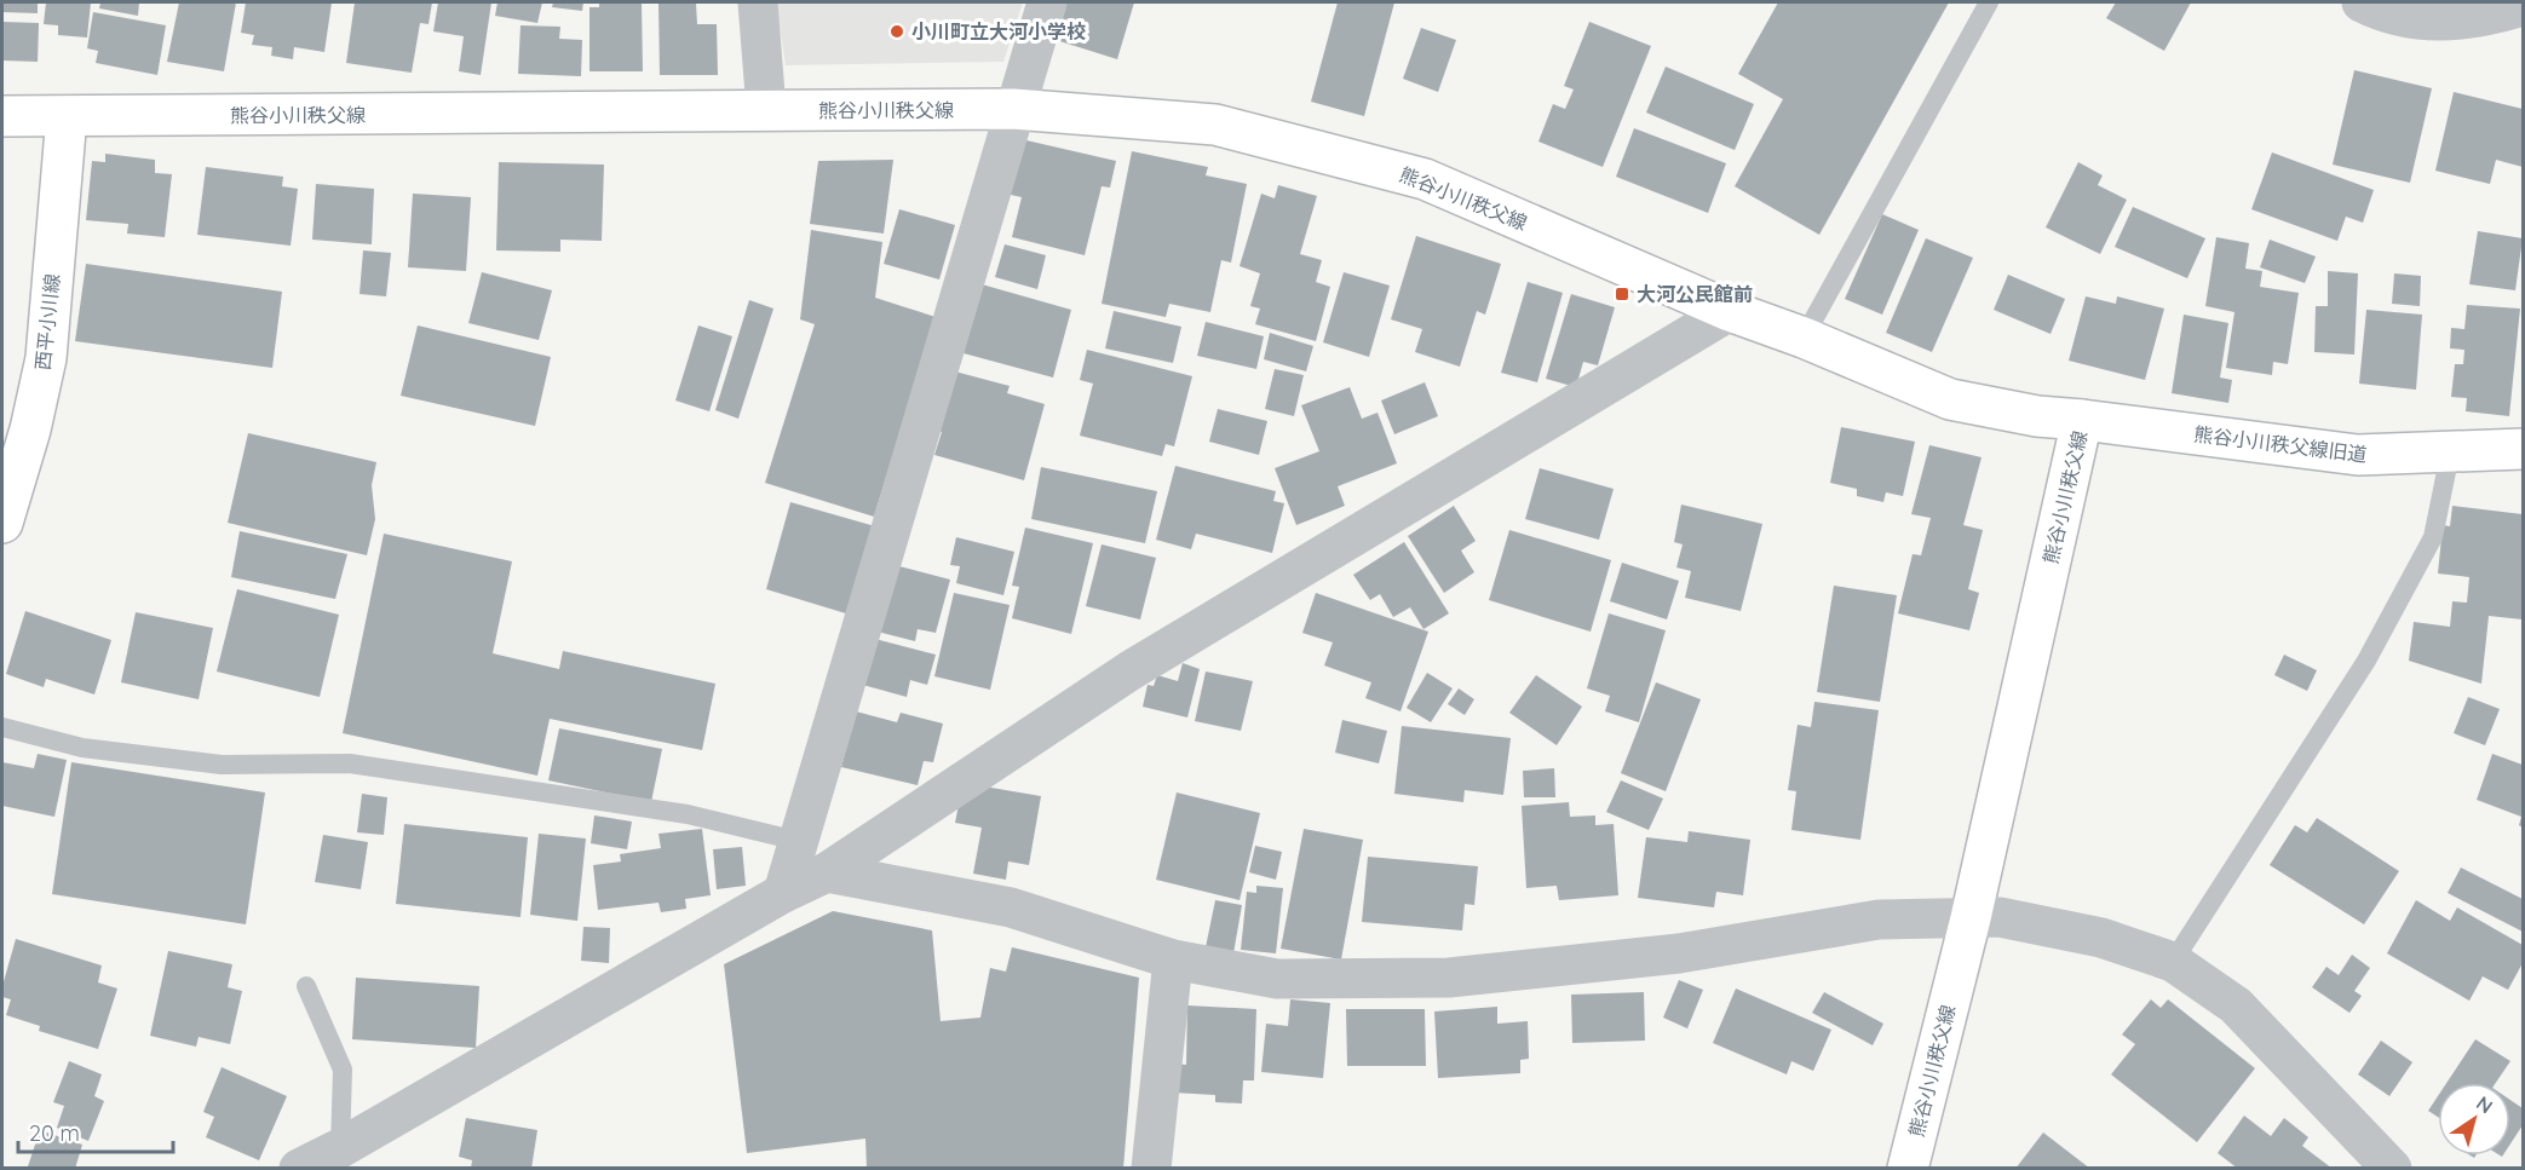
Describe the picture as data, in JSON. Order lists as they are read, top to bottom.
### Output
{
  "streets": {
    "main road": ["熊谷小川秩父線", "西平小川線", "熊谷小川秩父線旧道"]
  },
  "crossings": [
    ["熊谷小川秩父線", "西平小川線"],
    ["熊谷小川秩父線", "熊谷小川秩父線旧道"]
  ],
  "places": {
    "other": ["小川町立大河小学校"],
    "transit": ["大河公民館前"]
  },
  "scale_bar": "20 m",
  "north": "top right"
}
